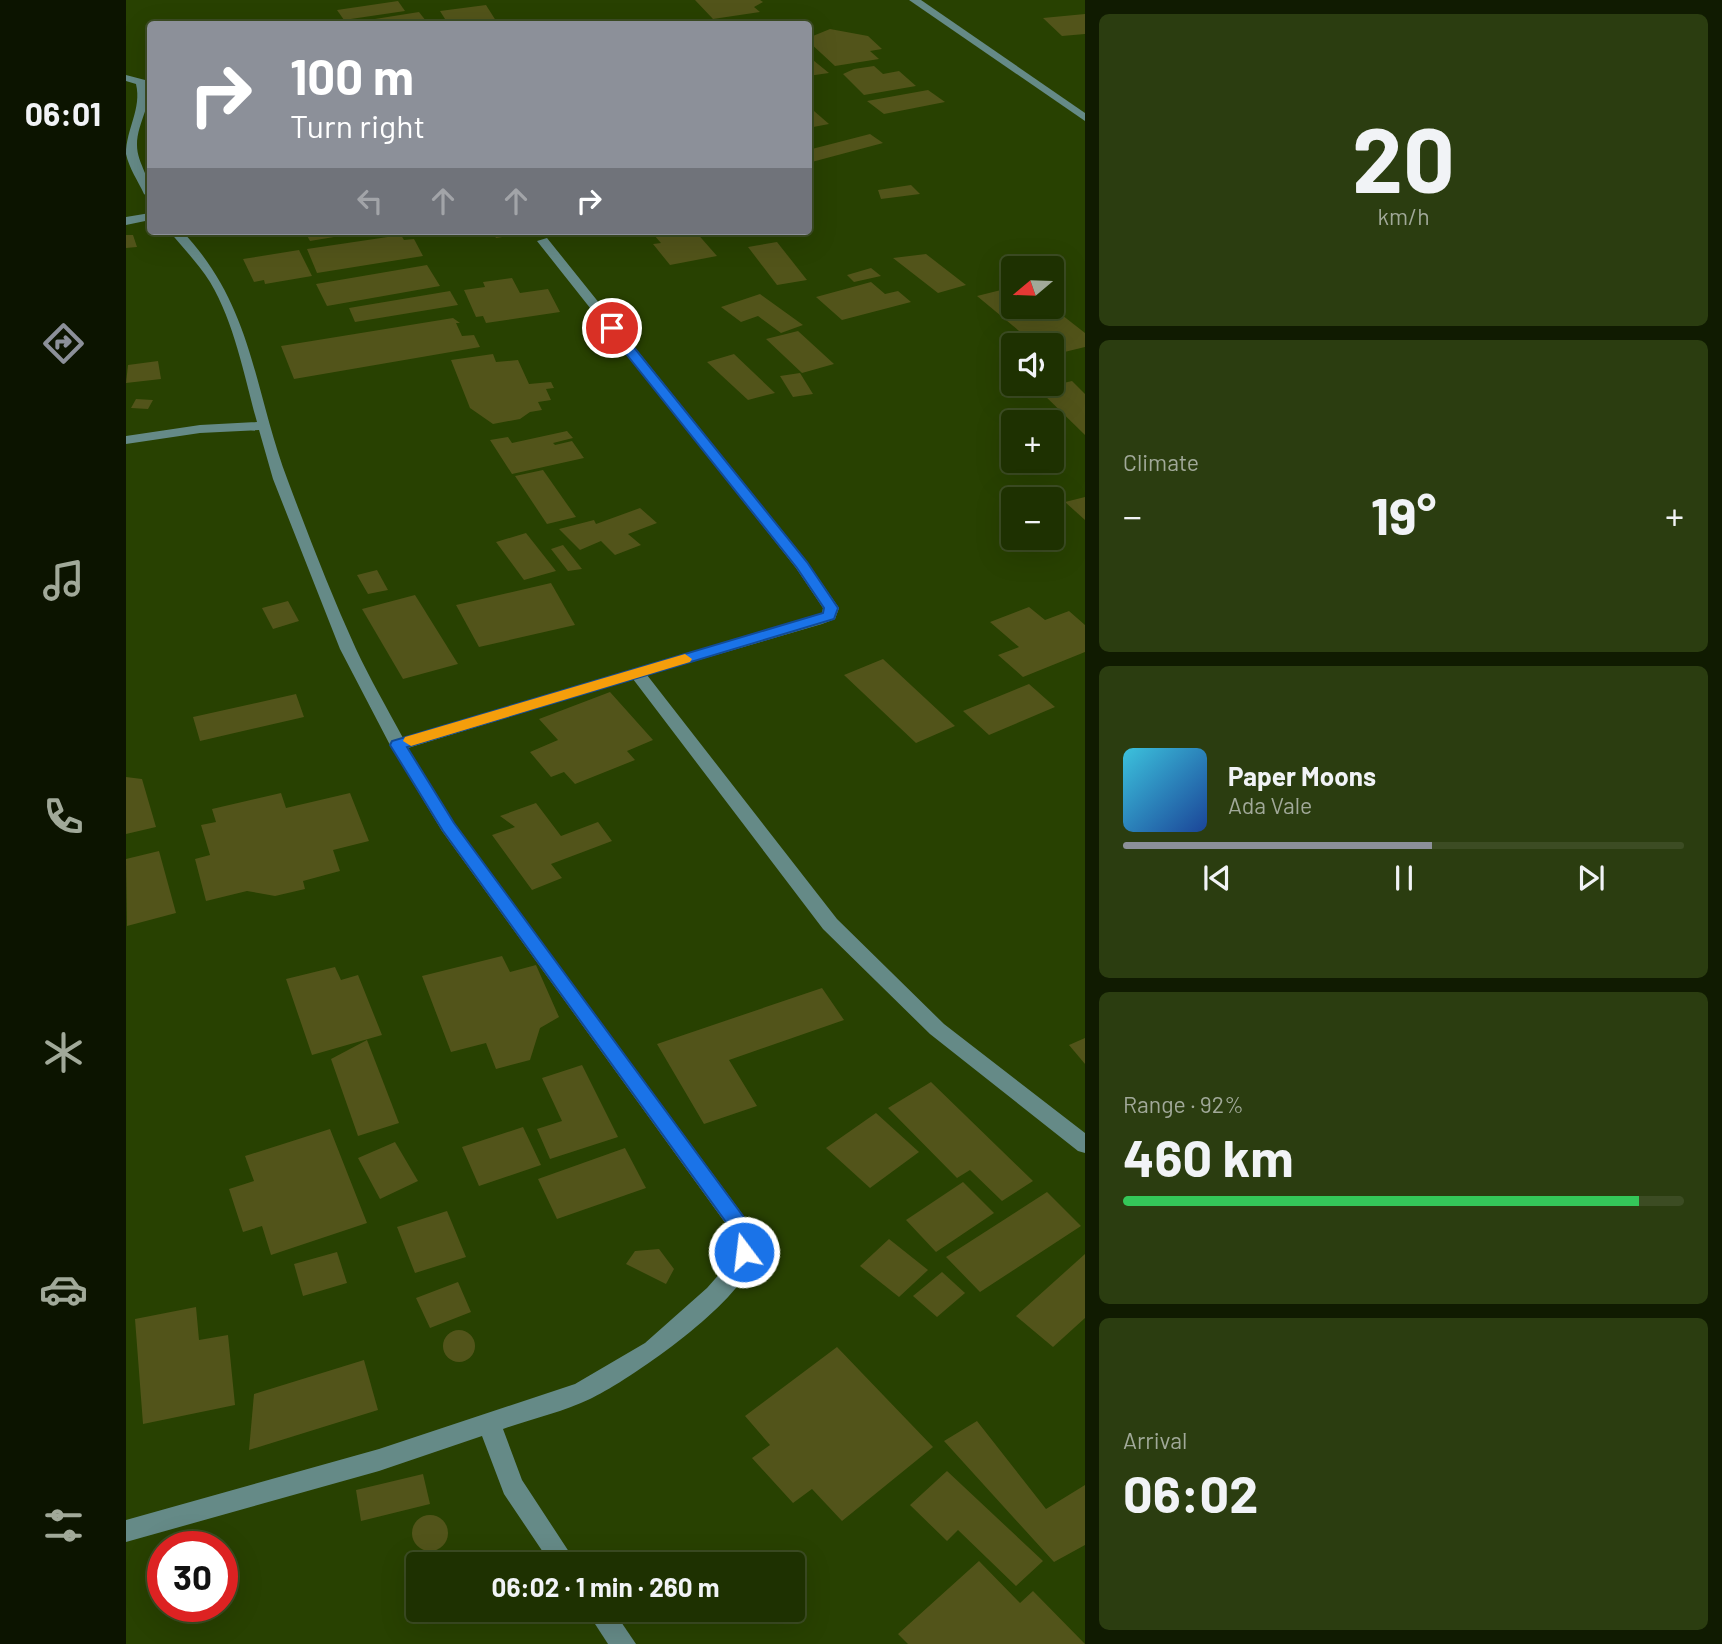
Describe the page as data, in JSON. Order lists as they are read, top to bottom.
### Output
{
  "north": "left",
  "page": {
    "tabs": "06:01",
    "tile": [
      ["20", "km/h"],
      "Climate",
      ["Range · 92%", "460 km"],
      ["Arrival", "06:02"]
    ],
    "turn": ["100 m", "Turn right"],
    "map_buttons": ["+", "−"],
    "heat": ["−", "19°", "+"],
    "song": ["Paper Moons", "Ada Vale"],
    "limit": "30",
    "trip": "06:02 · 1 min · 260 m"
  }
}
